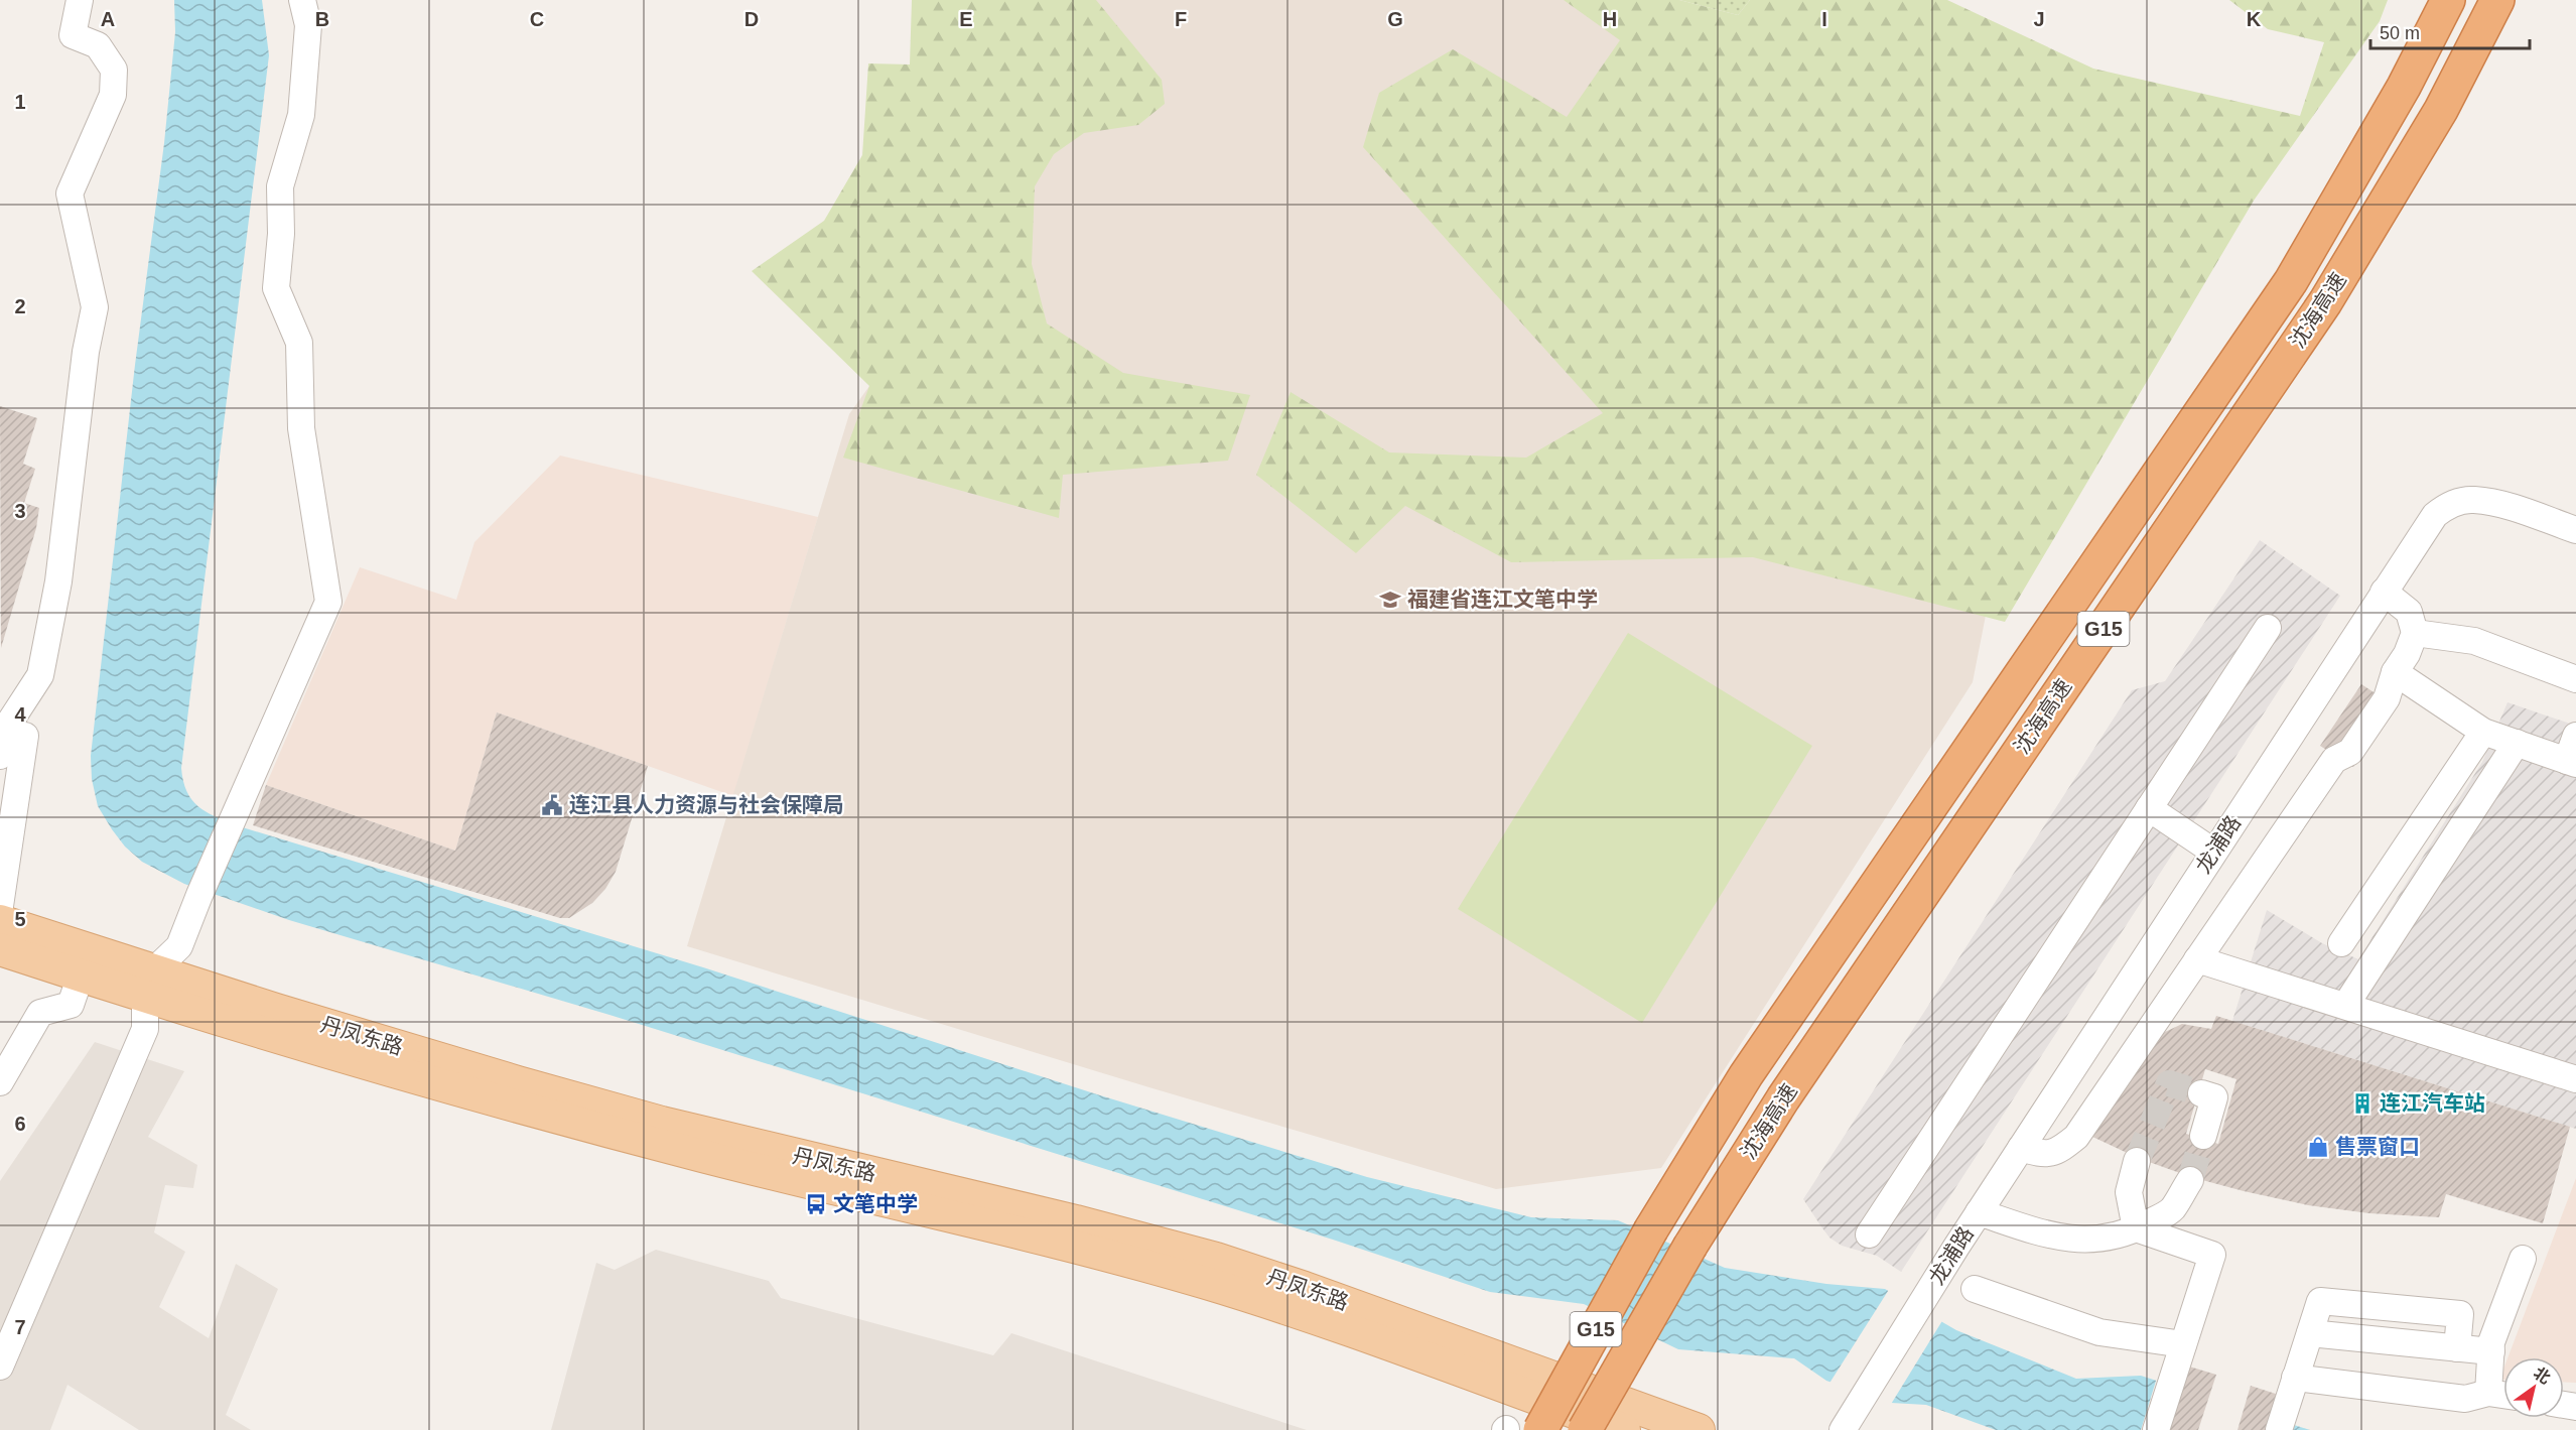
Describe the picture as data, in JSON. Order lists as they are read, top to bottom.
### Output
{
  "streets": {
    "highway": ["沈海高速", "G15"],
    "main road": ["丹凤东路"],
    "street": ["龙浦路"]
  },
  "places": {
    "school or university": ["福建省连江文笔中学"],
    "public building": ["连江县人力资源与社会保障局"],
    "building": ["连江汽车站"],
    "shop": ["售票窗口"],
    "bus stop": ["文笔中学"]
  },
  "scale_bar": "50 m",
  "north": "top right",
  "grid": {
    "columns": [
      "A",
      "B",
      "C",
      "D",
      "E",
      "F",
      "G",
      "H",
      "I",
      "J",
      "K"
    ],
    "rows": [
      "1",
      "2",
      "3",
      "4",
      "5",
      "6",
      "7"
    ]
  }
}
